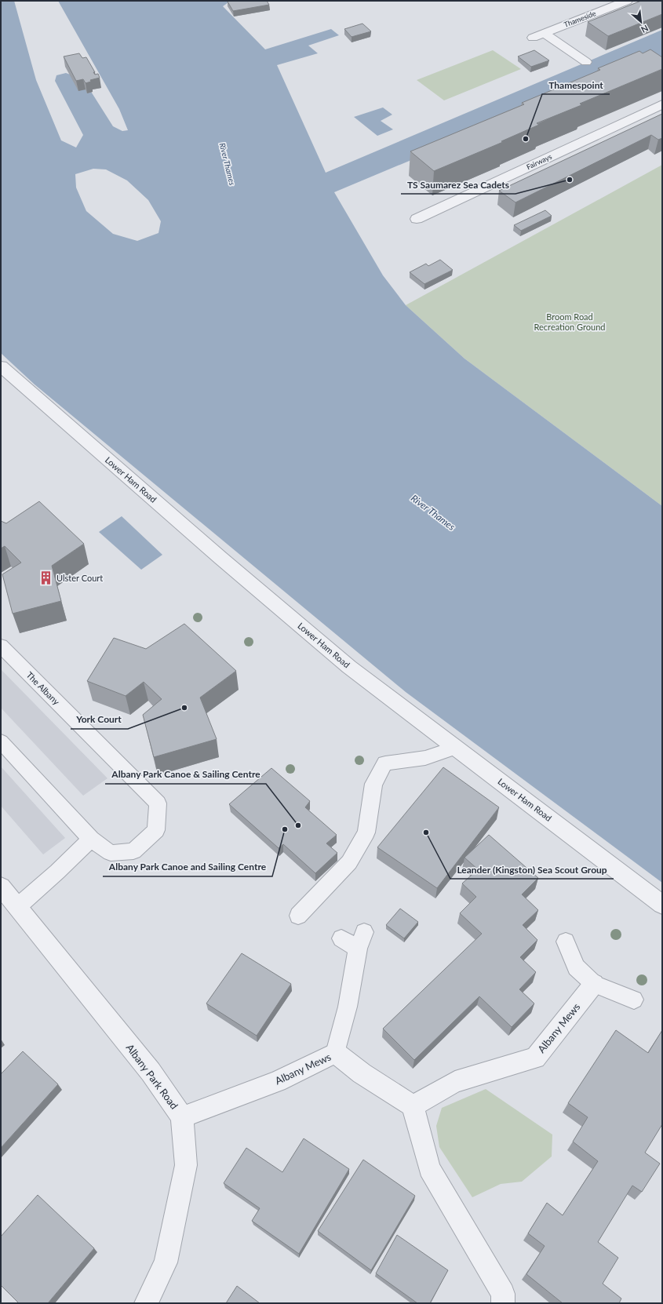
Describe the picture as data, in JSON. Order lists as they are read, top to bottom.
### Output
{
  "streets": {
    "street": [
      "Thameside",
      "Fairways",
      "Lower Ham Road",
      "Albany Mews",
      "Albany Park Road"
    ],
    "lane": ["The Albany"]
  },
  "crossings": [
    ["Albany Mews", "Albany Park Road"]
  ],
  "water": ["River Thames"],
  "parks": ["Broom Road Recreation Ground"],
  "places": {
    "other": [
      "Thamespoint",
      "TS Saumarez Sea Cadets",
      "York Court",
      "Albany Park Canoe & Sailing Centre",
      "Albany Park Canoe and Sailing Centre",
      "Leander (Kingston) Sea Scout Group"
    ],
    "building": ["Ulster Court"]
  },
  "north": "bottom right"
}
